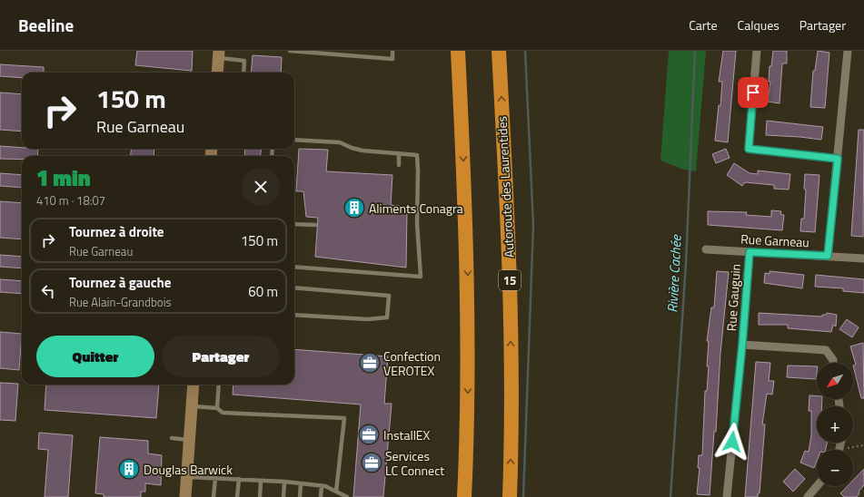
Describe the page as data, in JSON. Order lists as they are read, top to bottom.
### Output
{
  "streets": {
    "highway": ["Autoroute des Laurentides", "15"],
    "street": ["Rue Garneau", "Rue Gauguin"]
  },
  "crossings": [
    ["Rue Garneau", "Rue Gauguin"]
  ],
  "water": ["Rivière Cachée"],
  "places": {
    "building": ["Aliments Conagra", "Douglas Barwick"],
    "office": ["Confection VEROTEX", "InstallEX", "Services LC Connect"]
  },
  "north": "bottom left",
  "page": {
    "header": "Beeline",
    "nav": ["Carte", "Calques", "Partager"],
    "turn": ["150 m", "Rue Garneau"],
    "heading": ["1 min", "410 m · 18:07"],
    "list": [
      {
        "name": "Tournez à droite",
        "note": "Rue Garneau",
        "value": "150 m"
      },
      {
        "name": "Tournez à gauche",
        "note": "Rue Alain-Grandbois",
        "value": "60 m"
      }
    ],
    "buttons": ["Quitter", "Partager"],
    "map_buttons": ["+", "−"]
  }
}
